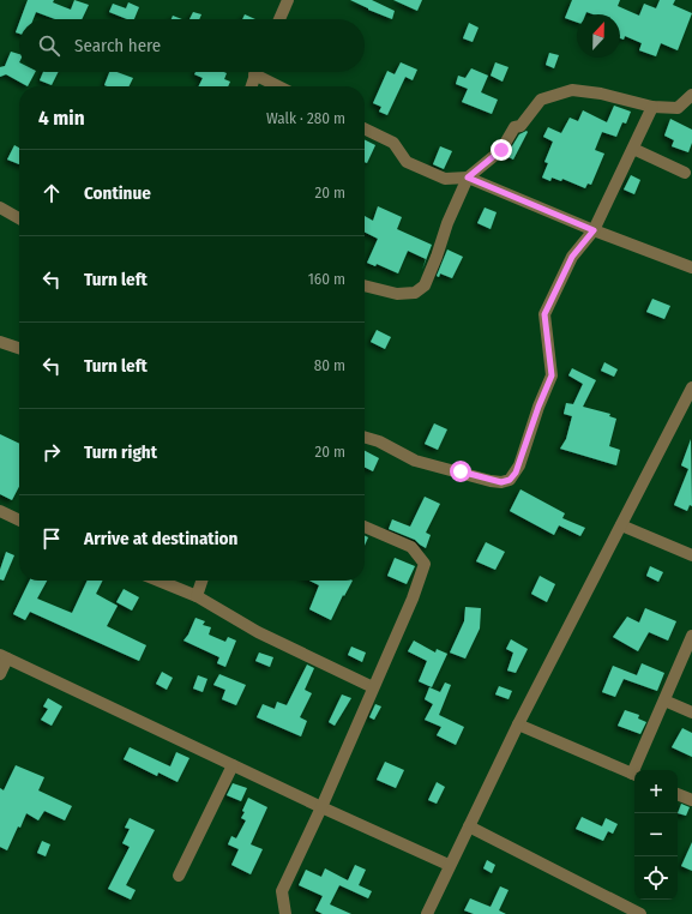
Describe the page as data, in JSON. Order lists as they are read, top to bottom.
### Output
{
  "north": "top",
  "page": {
    "search": "Search here",
    "heading": ["4 min", "Walk · 280 m"],
    "list": [
      ["Continue", "20 m"],
      ["Turn left", "160 m"],
      ["Turn left", "80 m"],
      ["Turn right", "20 m"],
      "Arrive at destination"
    ],
    "map_buttons": ["+", "−"]
  }
}
